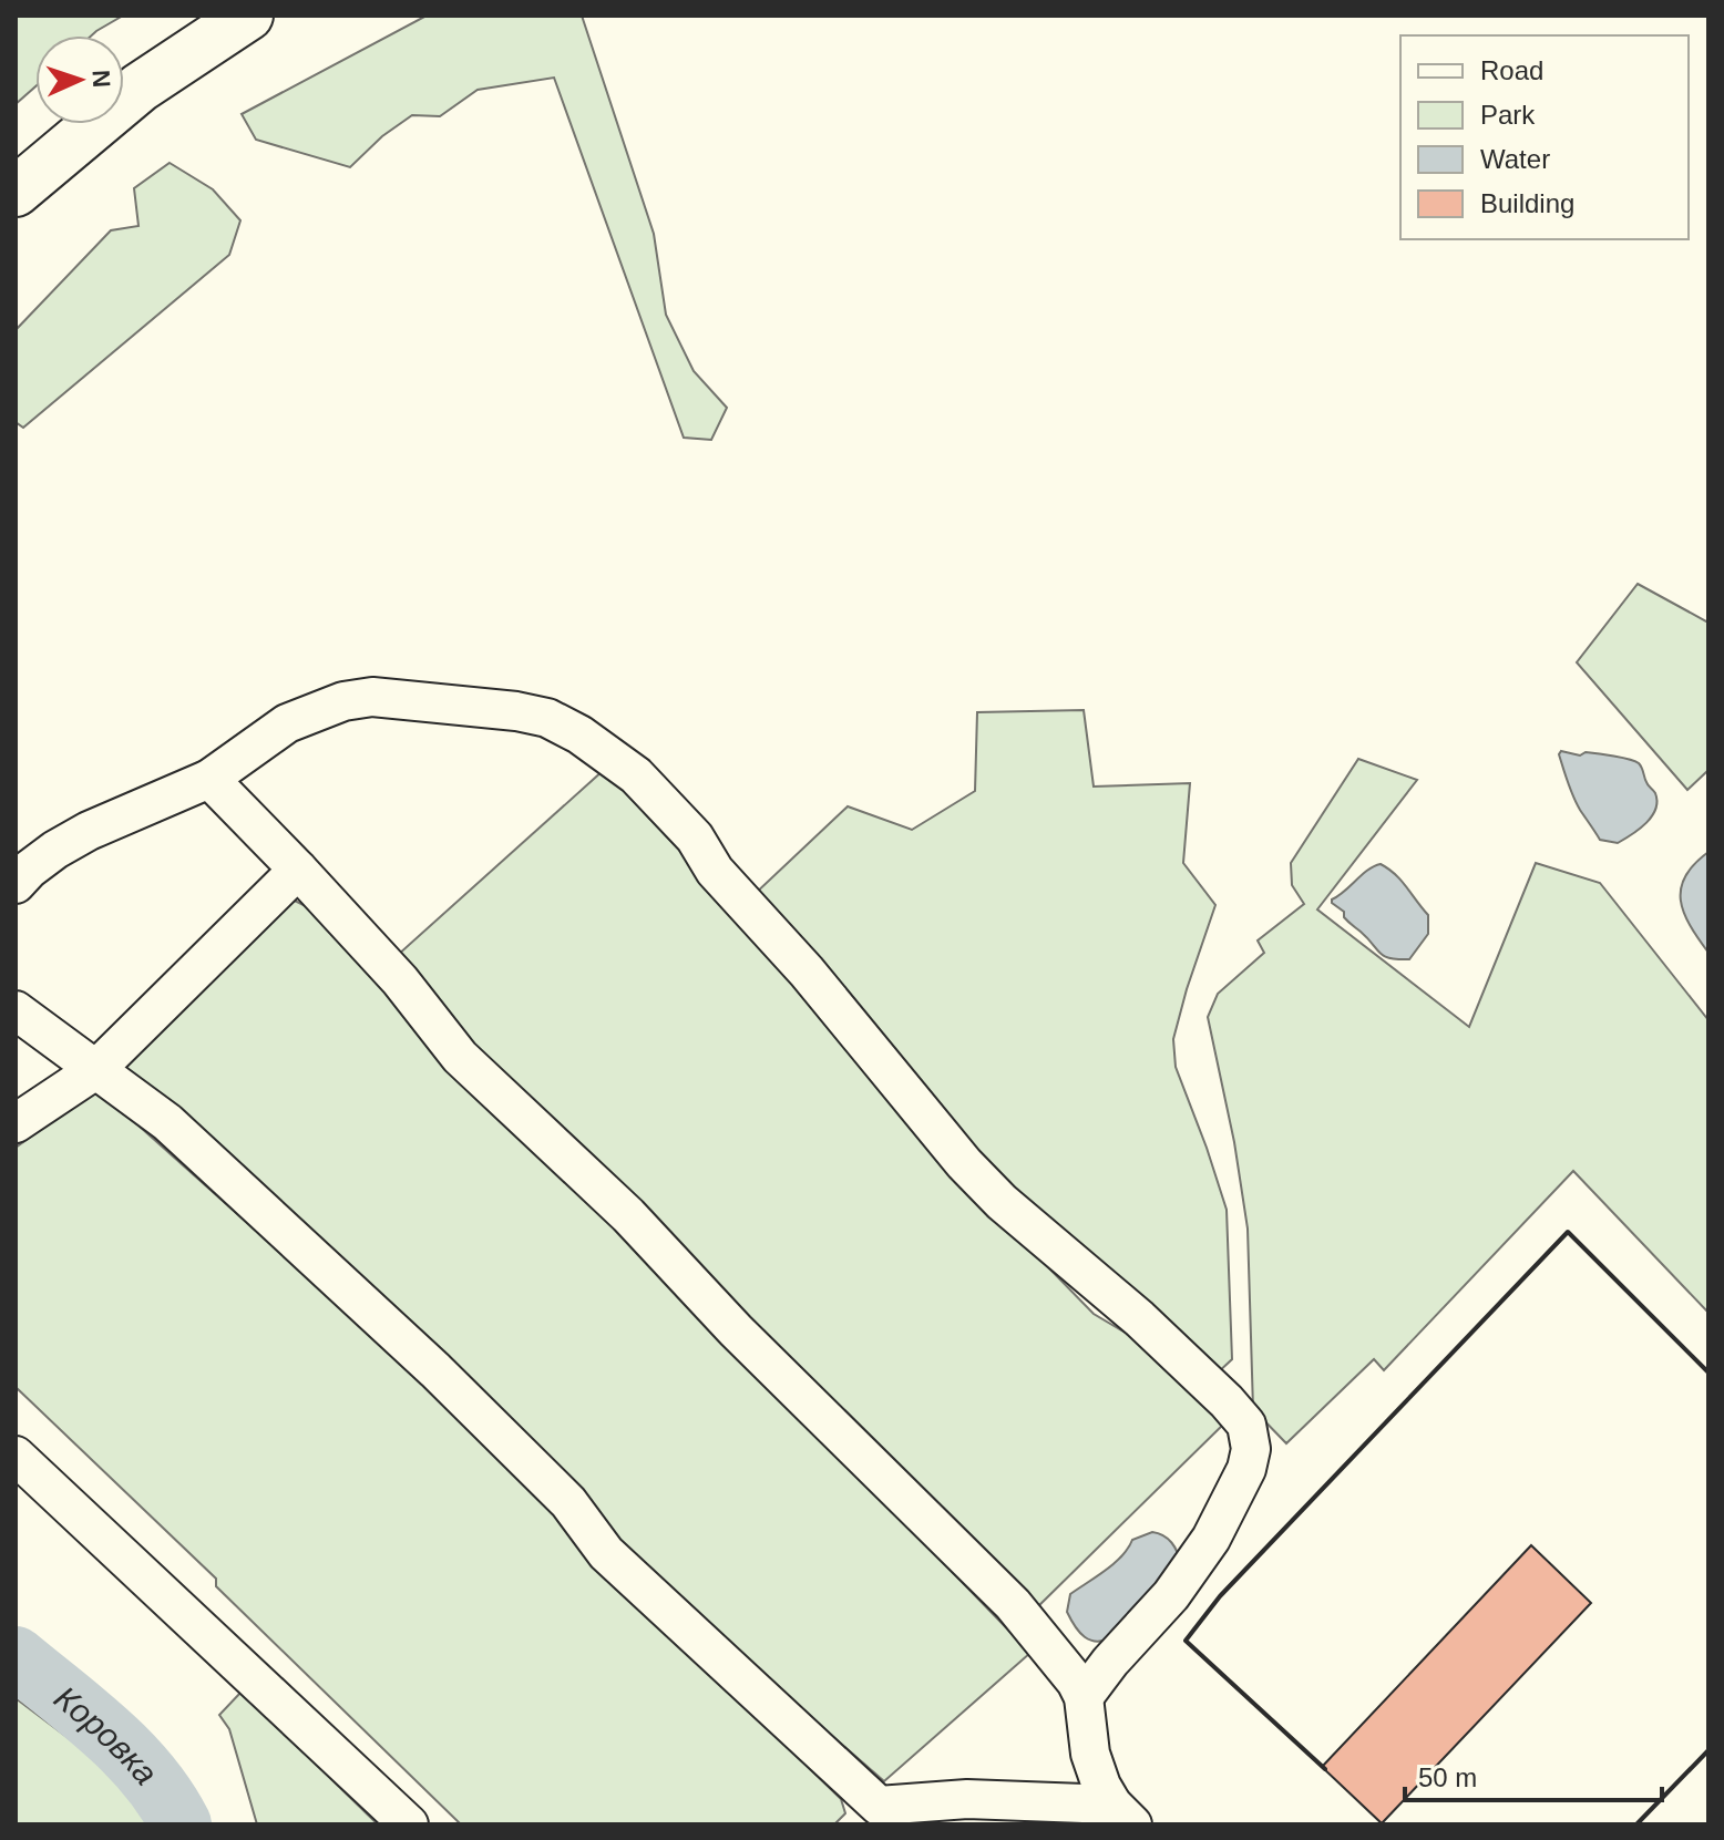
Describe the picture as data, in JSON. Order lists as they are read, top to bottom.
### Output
{
  "water": ["Коровка"],
  "legend": [
    "Road",
    "Park",
    "Water",
    "Building"
  ],
  "scale_bar": "50 m",
  "north": "right"
}
